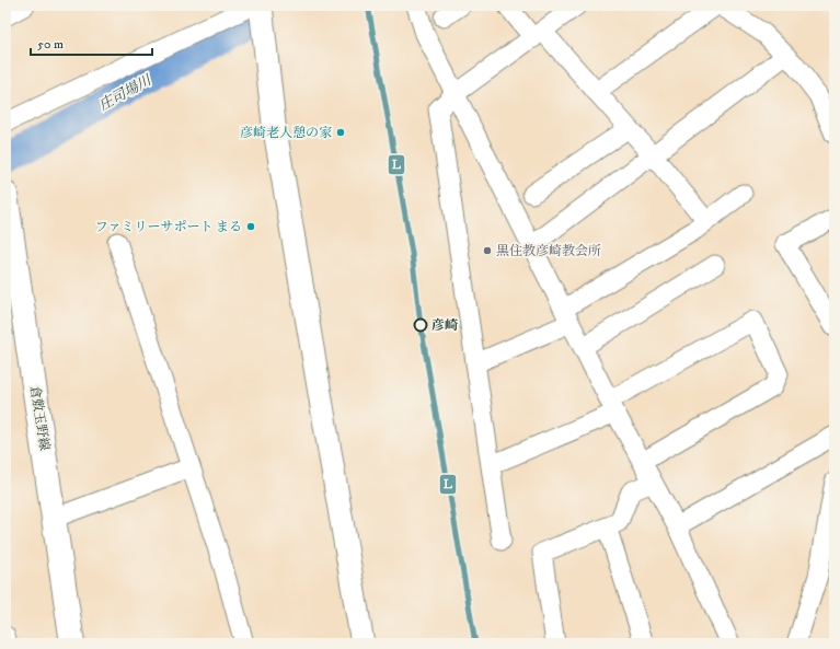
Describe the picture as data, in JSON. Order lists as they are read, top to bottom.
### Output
{
  "streets": {
    "main road": ["倉敷玉野線"]
  },
  "water": ["庄司場川"],
  "places": [
    "彦崎老人憩の家",
    "ファミリーサポート まる",
    "黒住教彦崎教会所",
    "彦崎"
  ],
  "lines": ["transit line L"],
  "scale_bar": "50 m"
}
